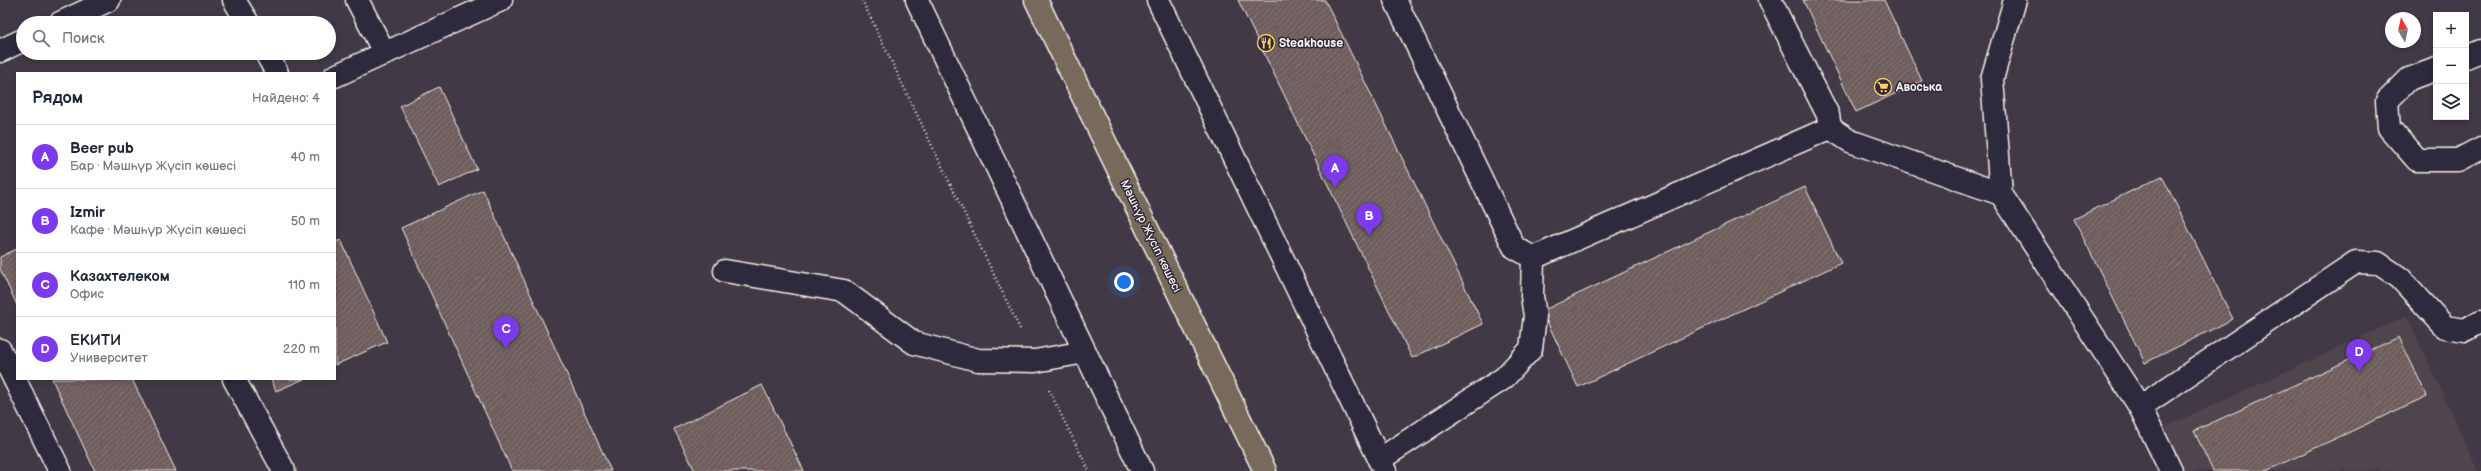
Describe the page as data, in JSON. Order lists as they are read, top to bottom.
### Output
{
  "streets": {
    "main road": ["Мәшһүр Жүсіп көшесі"]
  },
  "places": {
    "restaurant": ["Steakhouse"],
    "supermarket": ["Авоська"]
  },
  "north": "top",
  "page": {
    "map_buttons": ["+", "−"],
    "search": "Поиск",
    "heading": ["Рядом", "Найдено: 4"],
    "list": [
      {
        "mark": "A",
        "name": "Beer pub",
        "note": "Бар · Мәшһүр Жүсіп көшесі",
        "value": "40 m"
      },
      {
        "mark": "B",
        "name": "Izmir",
        "note": "Кафе · Мәшһүр Жүсіп көшесі",
        "value": "50 m"
      },
      {
        "mark": "C",
        "name": "Казахтелеком",
        "note": "Офис",
        "value": "110 m"
      },
      {
        "mark": "D",
        "name": "ЕКИТИ",
        "note": "Университет",
        "value": "220 m"
      }
    ],
    "pins": [
      "A",
      "B",
      "C",
      "D"
    ]
  }
}
